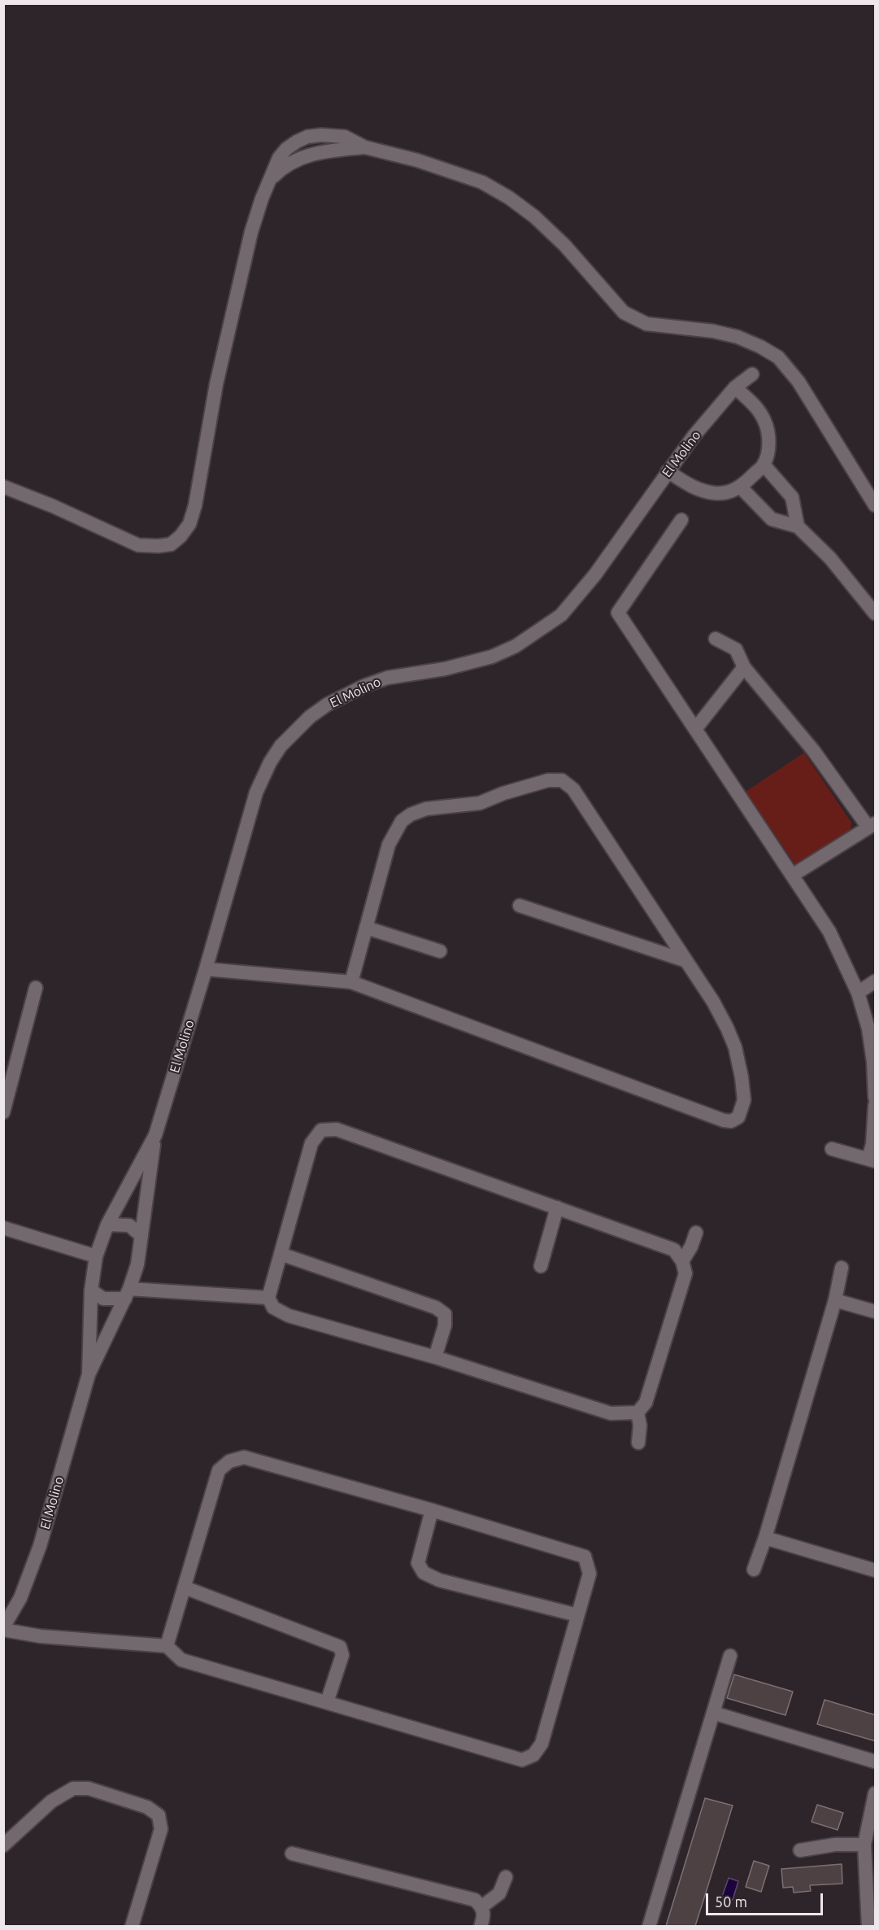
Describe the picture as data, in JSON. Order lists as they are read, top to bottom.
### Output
{
  "streets": {
    "street": ["El Molino"]
  },
  "scale_bar": "50 m"
}
